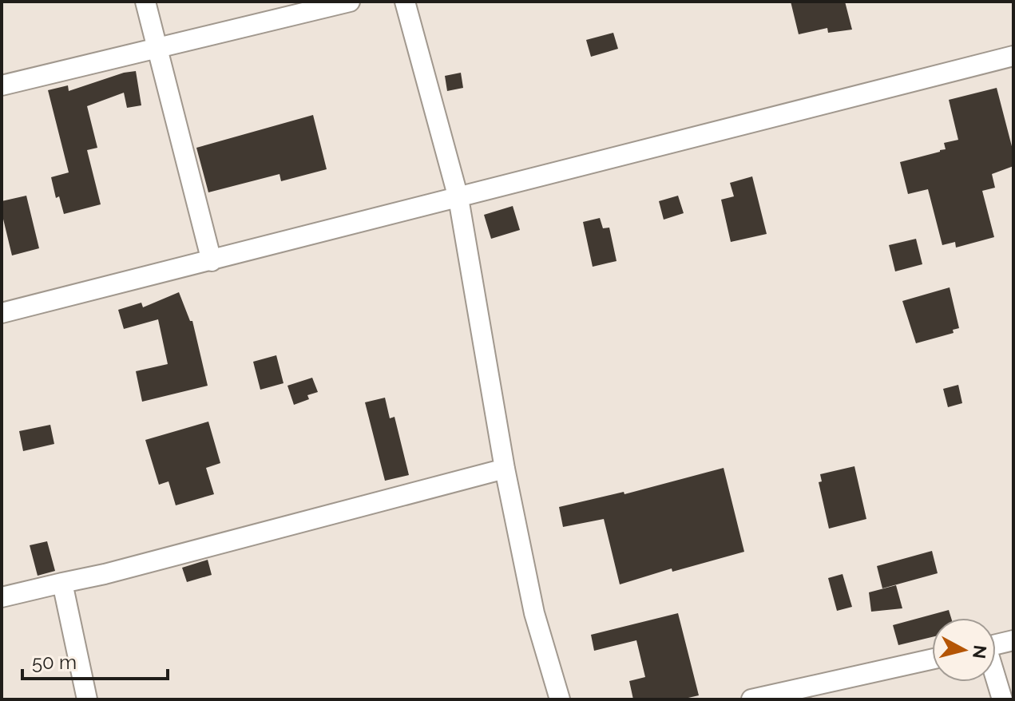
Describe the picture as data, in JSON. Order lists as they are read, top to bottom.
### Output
{
  "scale_bar": "50 m",
  "north": "right"
}
